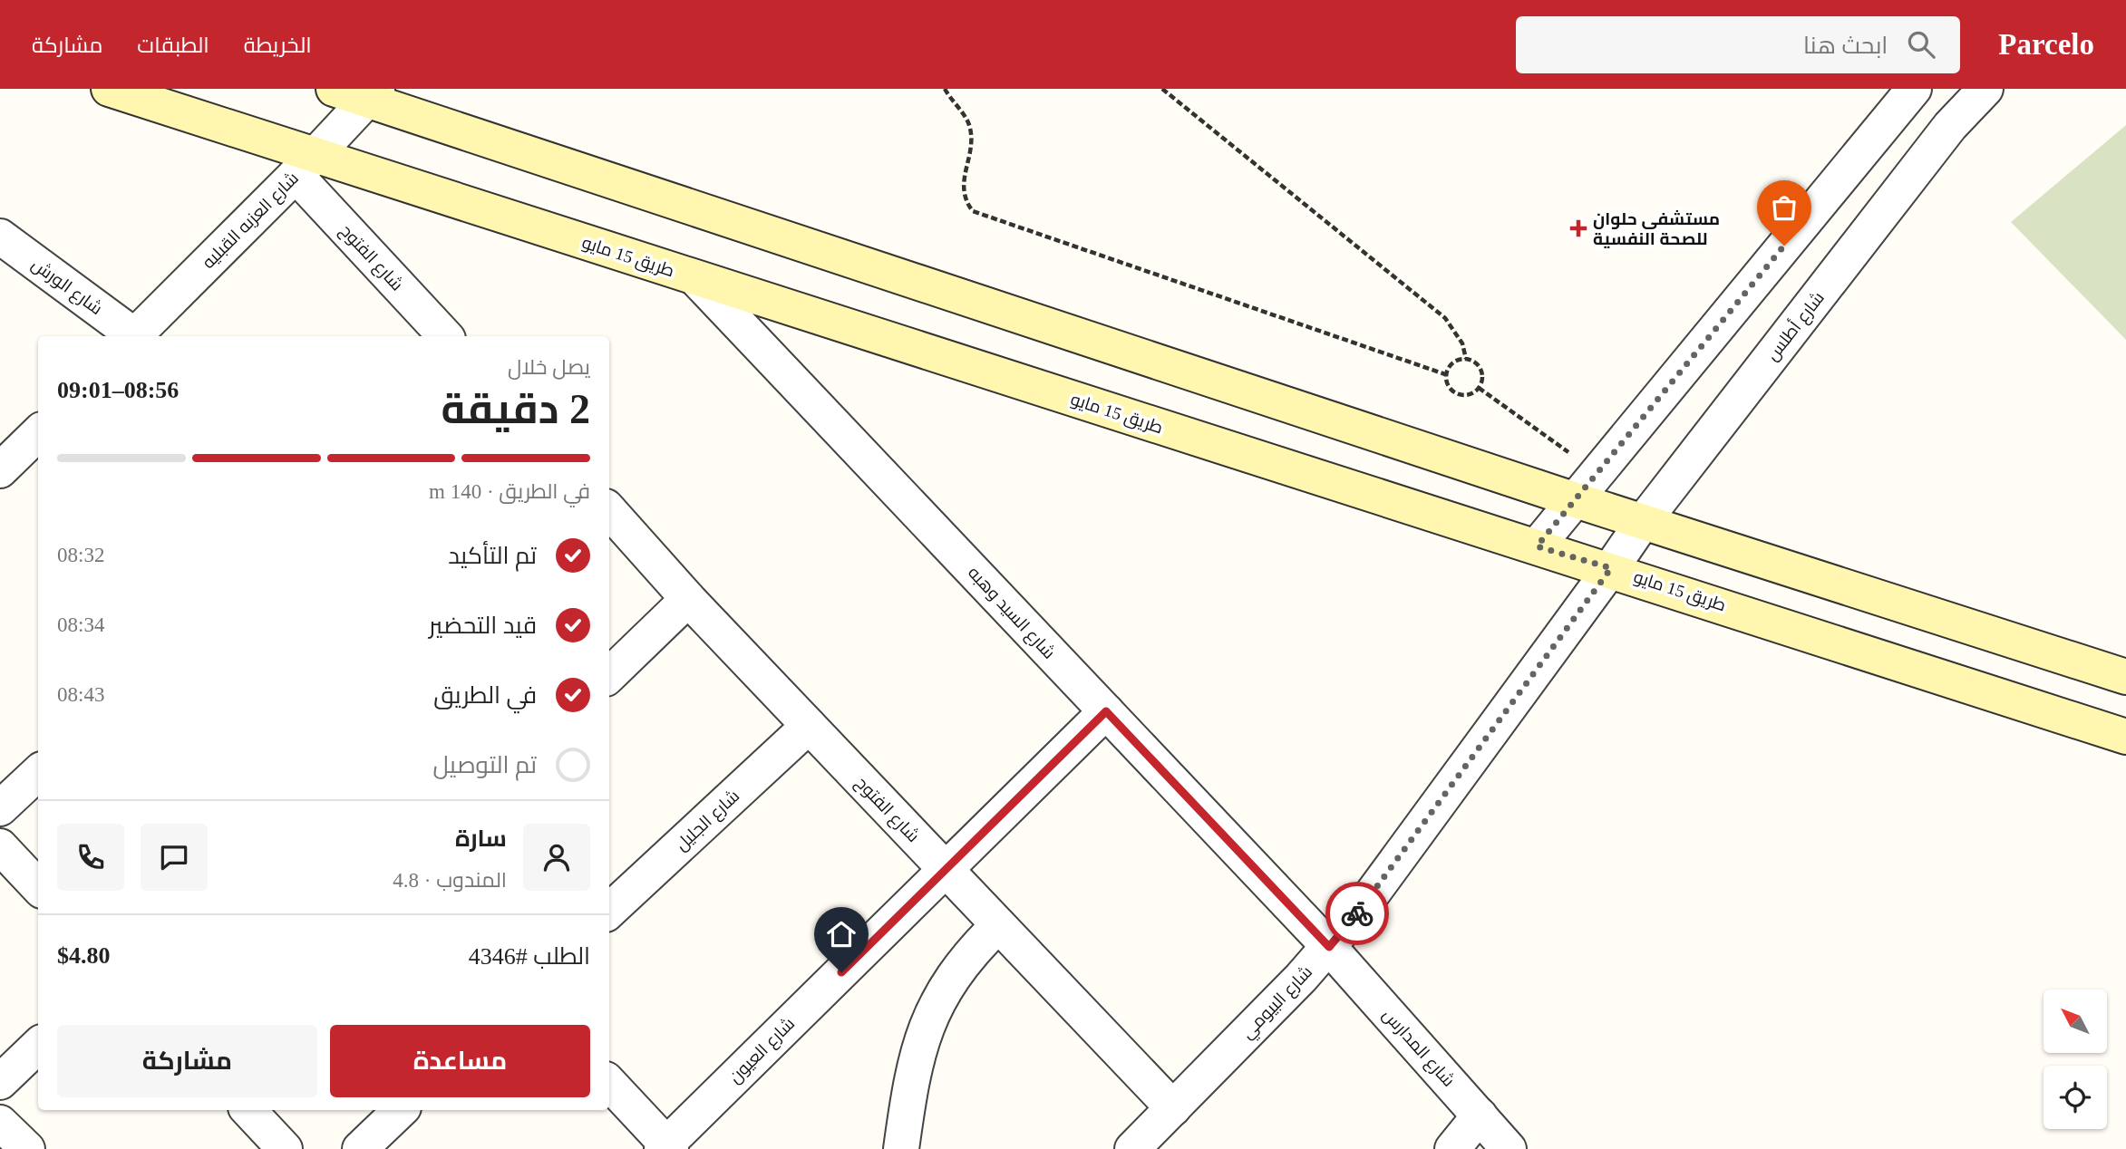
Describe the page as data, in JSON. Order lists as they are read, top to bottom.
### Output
{
  "streets": {
    "main road": ["طريق 15 مايو"],
    "street": [
      "شارع العزبه القبليه",
      "شارع الفتوح",
      "شارع الورش",
      "شارع أطلس",
      "شارع السيد وهبه",
      "شارع الجليل",
      "شارع البيومي",
      "شارع المدارس",
      "شارع العيون"
    ]
  },
  "crossings": [
    ["شارع العزبه القبليه", "طريق 15 مايو"],
    ["شارع العزبه القبليه", "شارع الفتوح"],
    ["طريق 15 مايو", "شارع الفتوح"],
    ["طريق 15 مايو", "شارع أطلس"],
    ["طريق 15 مايو", "شارع السيد وهبه"],
    ["طريق 15 مايو", "شارع البيومي"],
    ["شارع الفتوح", "شارع الجليل"],
    ["شارع الفتوح", "شارع البيومي"],
    ["شارع الفتوح", "شارع العيون"],
    ["شارع أطلس", "شارع البيومي"],
    ["شارع السيد وهبه", "شارع البيومي"],
    ["شارع السيد وهبه", "شارع المدارس"],
    ["شارع السيد وهبه", "شارع العيون"],
    ["شارع البيومي", "شارع المدارس"]
  ],
  "places": {
    "health": ["مستشفي حلوان للصحة النفسية"]
  },
  "north": "top left",
  "page": {
    "header": "Parcelo",
    "search": "ابحث هنا",
    "nav": ["الخريطة", "الطبقات", "مشاركة"],
    "heading": ["2 دقيقة", "يصل خلال", "08:56–09:01"],
    "panel": [
      "سارة",
      "المندوب · 4.8",
      "الطلب #4346",
      "$4.80"
    ],
    "bar": "في الطريق · 140 m",
    "list": [
      ["تم التأكيد", "08:32"],
      ["قيد التحضير", "08:34"],
      ["في الطريق", "08:43"],
      "تم التوصيل"
    ],
    "buttons": ["مساعدة", "مشاركة"]
  }
}
